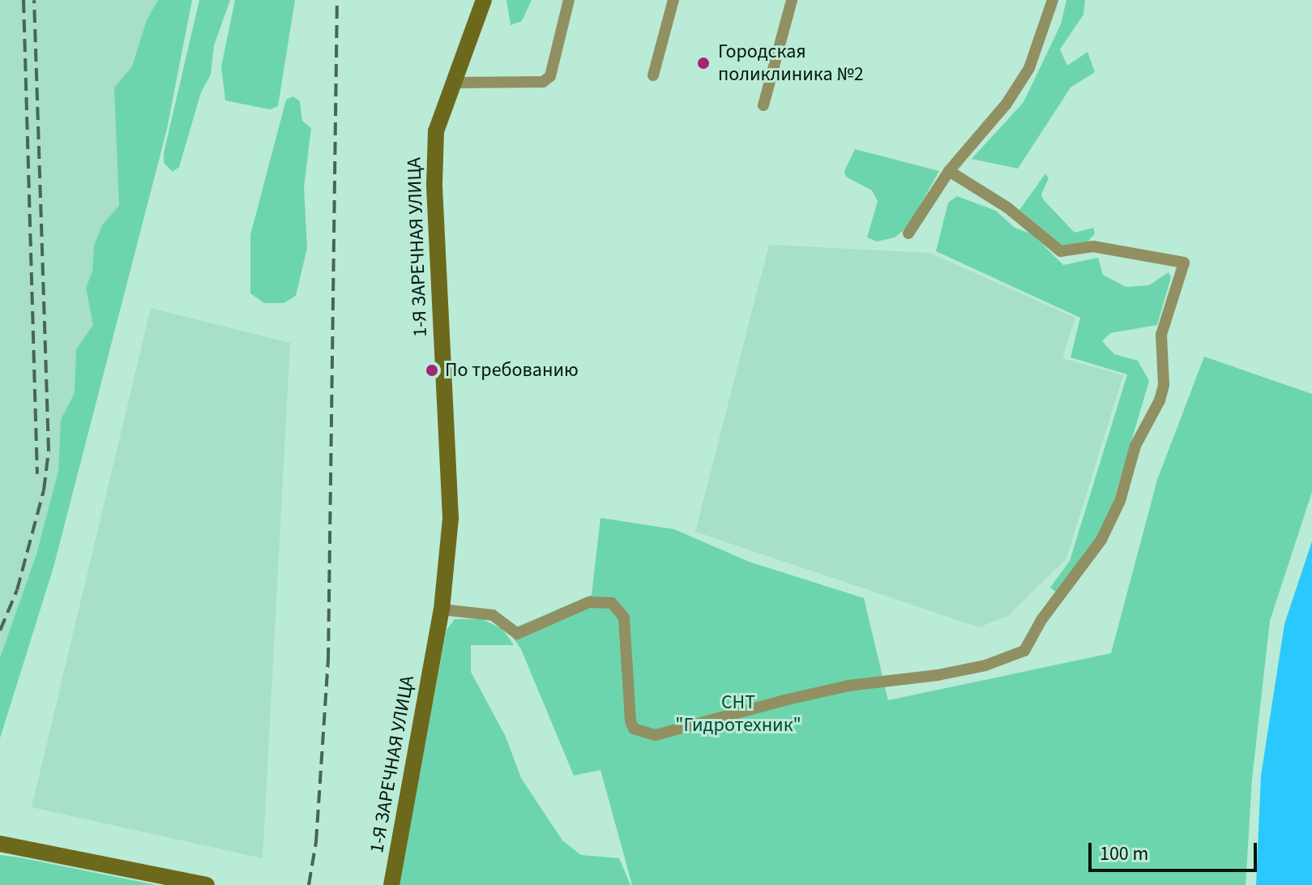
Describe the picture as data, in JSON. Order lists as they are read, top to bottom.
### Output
{
  "streets": {
    "street": ["1-Я ЗАРЕЧНАЯ УЛИЦА"]
  },
  "parks": ["СНТ \"Гидротехник\""],
  "places": ["Городская поликлиника №2", "По требованию"],
  "scale_bar": "100 m"
}
